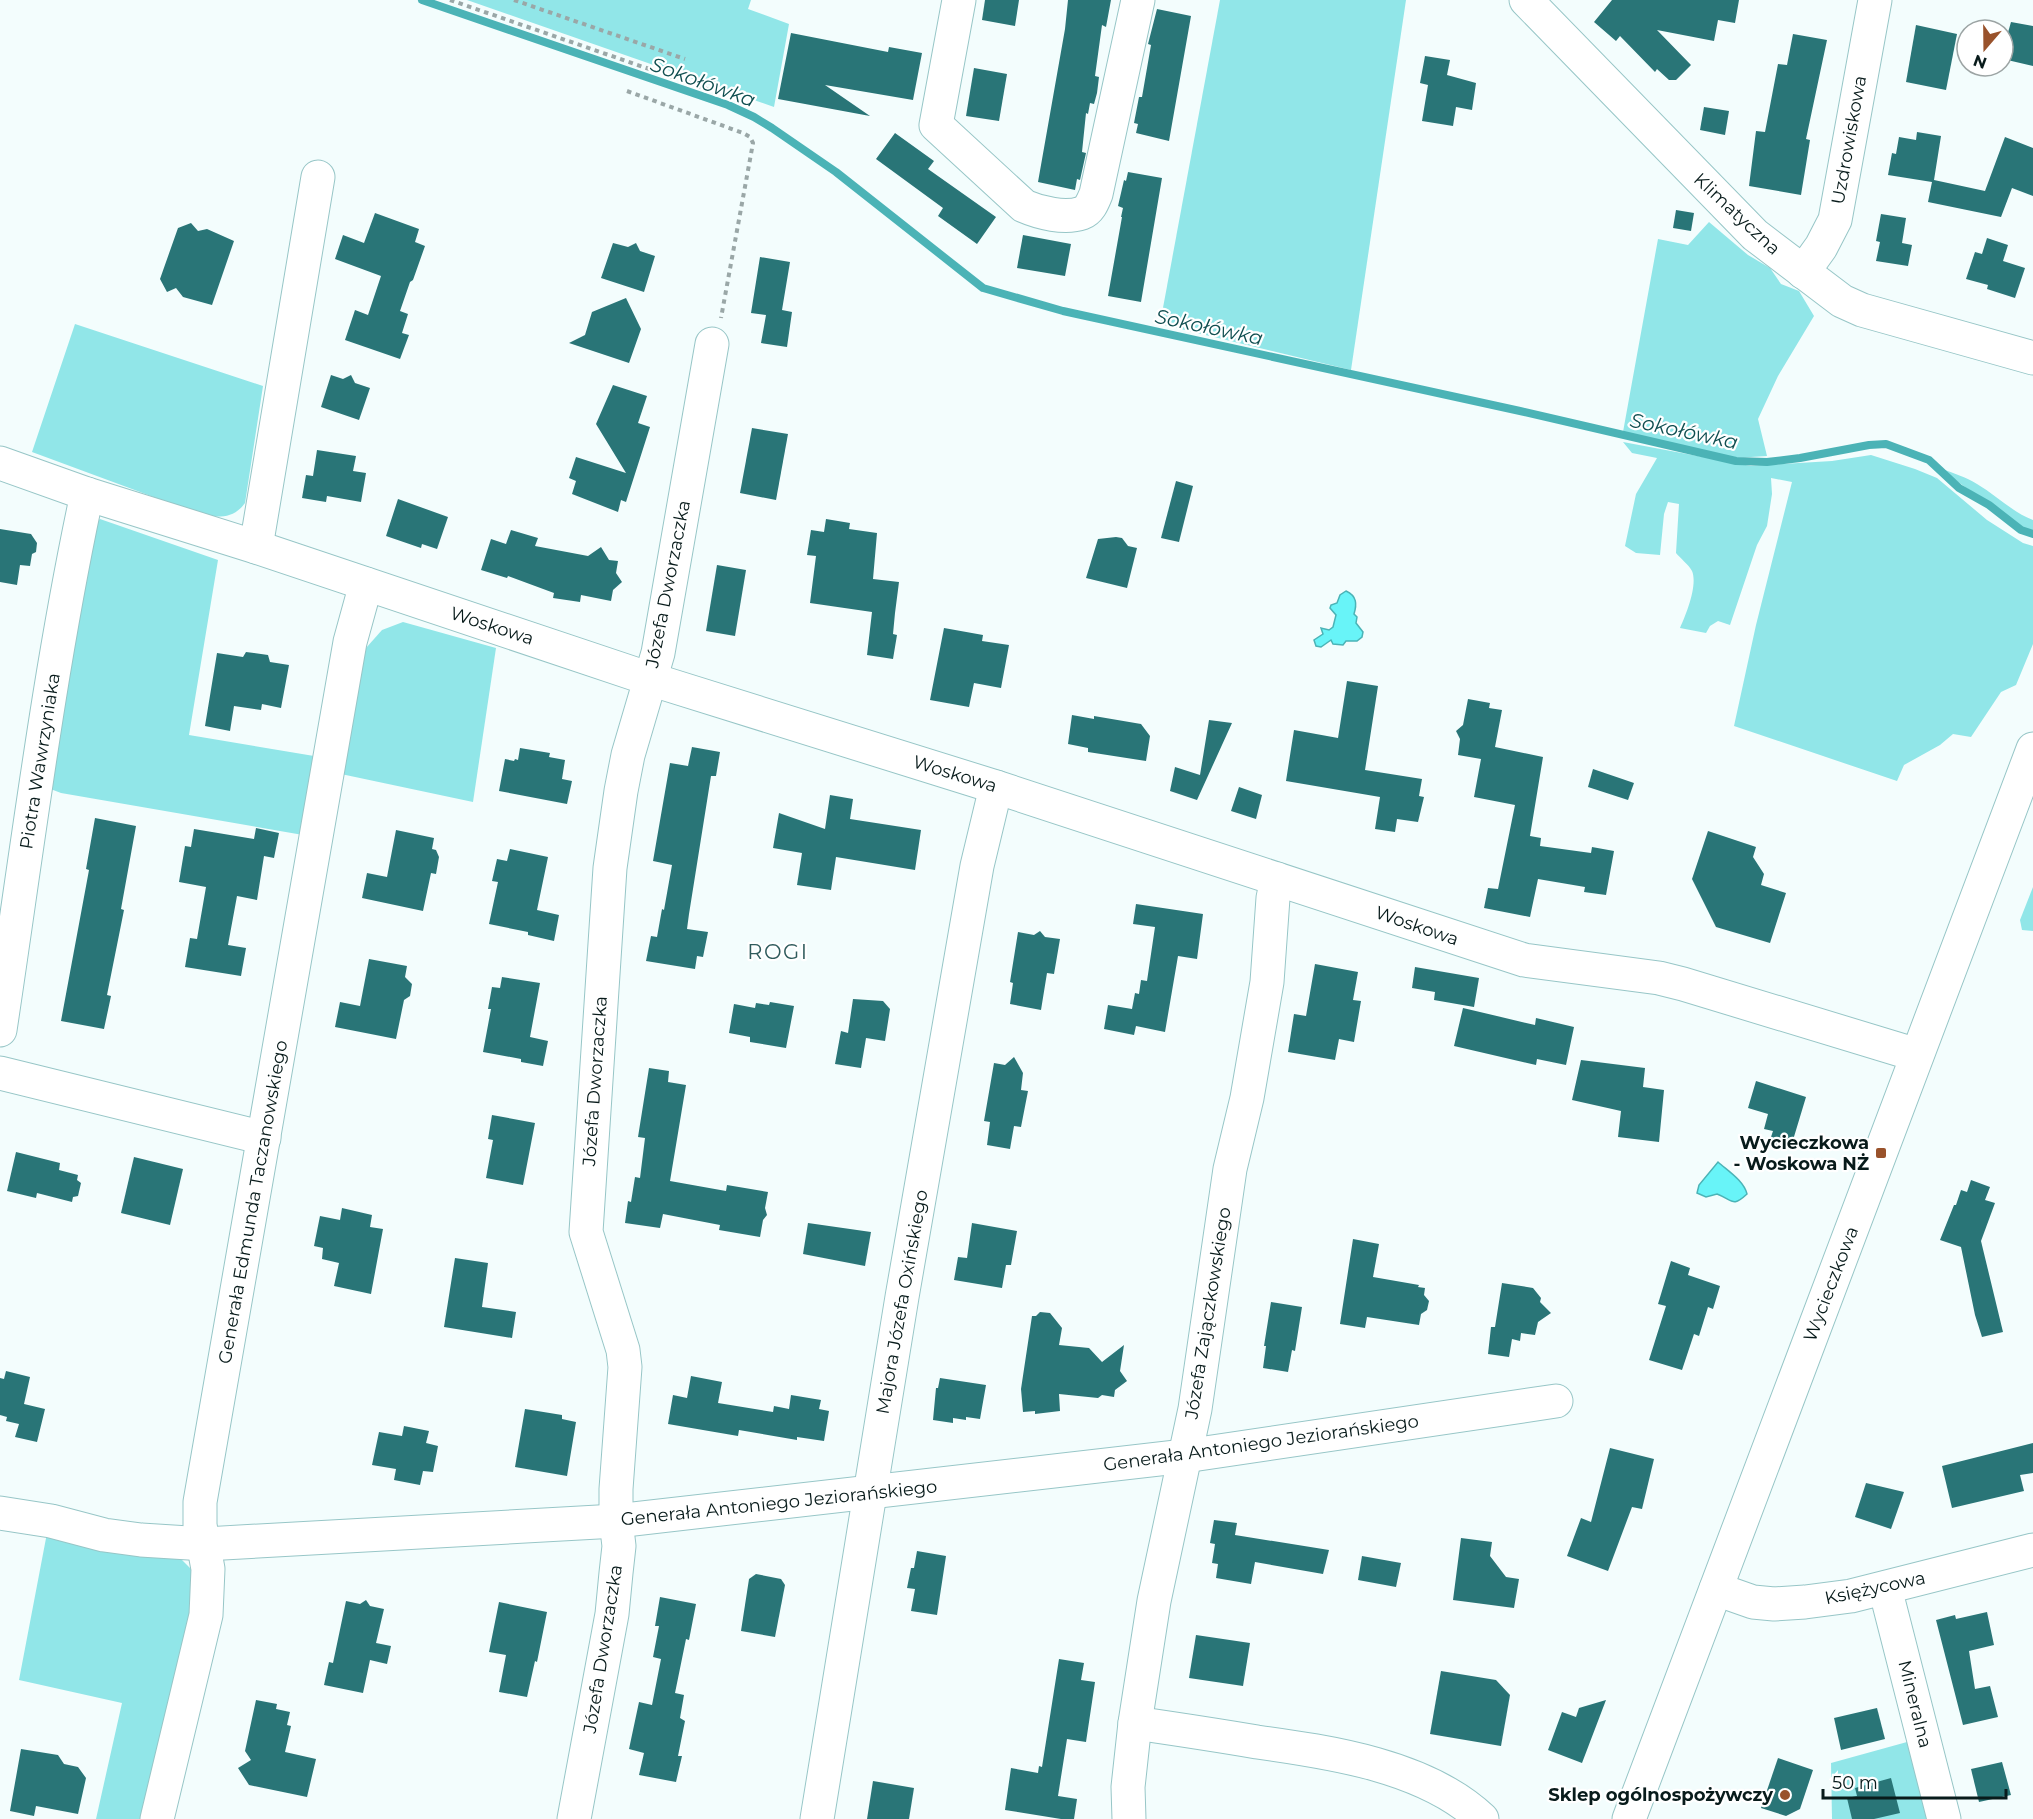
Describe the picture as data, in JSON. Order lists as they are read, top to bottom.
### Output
{
  "streets": {
    "street": [
      "Uzdrowiskowa",
      "Klimatyczna",
      "Józefa Dworzaczka",
      "Woskowa",
      "Piotra Wawrzyniaka",
      "Generała Edmunda Taczanowskiego",
      "Wycieczkowa",
      "Majora Józefa Oxińskiego",
      "Józefa Zajączkowskiego",
      "Generała Antoniego Jeziorańskiego",
      "Księżycowa",
      "Mineralna"
    ]
  },
  "crossings": [
    ["Uzdrowiskowa", "Klimatyczna"],
    ["Józefa Dworzaczka", "Woskowa"],
    ["Józefa Dworzaczka", "Generała Antoniego Jeziorańskiego"],
    ["Woskowa", "Piotra Wawrzyniaka"],
    ["Woskowa", "Generała Edmunda Taczanowskiego"],
    ["Woskowa", "Wycieczkowa"],
    ["Woskowa", "Majora Józefa Oxińskiego"],
    ["Woskowa", "Józefa Zajączkowskiego"],
    ["Generała Edmunda Taczanowskiego", "Generała Antoniego Jeziorańskiego"],
    ["Wycieczkowa", "Księżycowa"],
    ["Majora Józefa Oxińskiego", "Generała Antoniego Jeziorańskiego"],
    ["Józefa Zajączkowskiego", "Generała Antoniego Jeziorańskiego"],
    ["Księżycowa", "Mineralna"]
  ],
  "districts": ["ROGI"],
  "water": ["Sokołówka"],
  "places": {
    "transit": ["Wycieczkowa - Woskowa NŻ"],
    "other": ["Sklep ogólnospożywczy"]
  },
  "scale_bar": "50 m",
  "north": "bottom"
}
